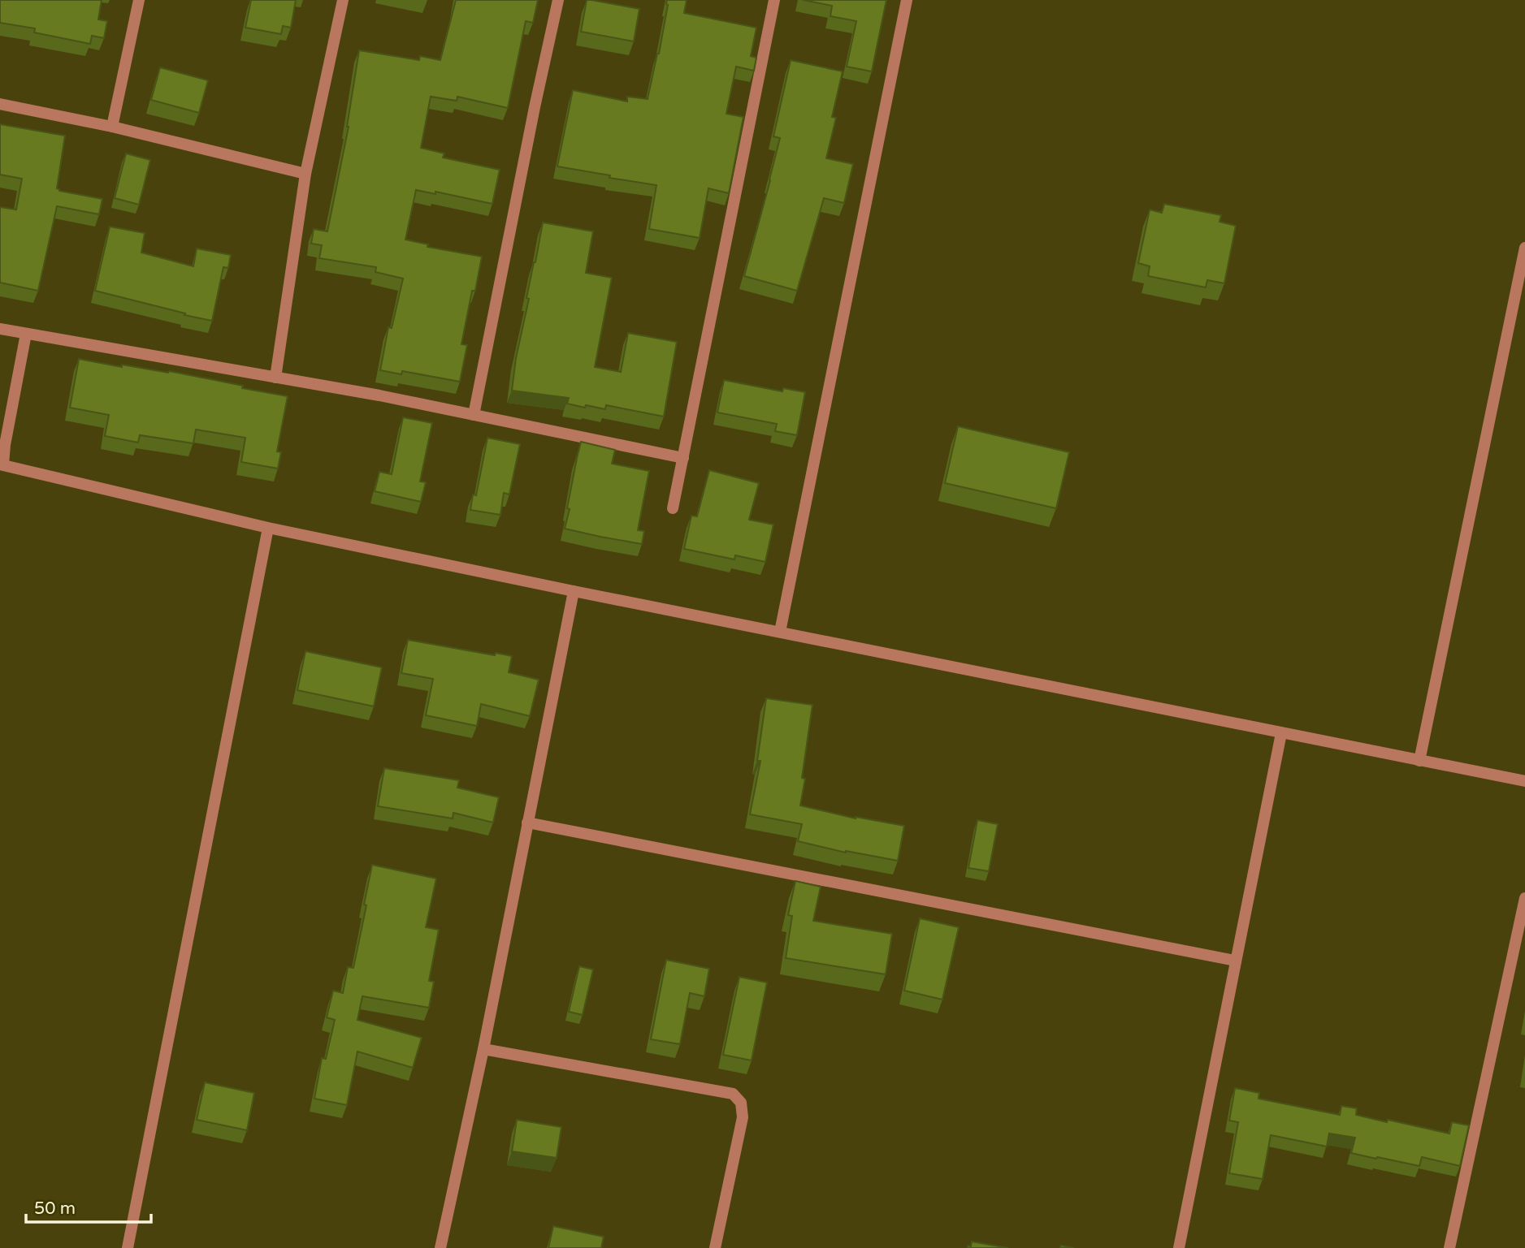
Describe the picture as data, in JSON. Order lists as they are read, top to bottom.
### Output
{
  "scale_bar": "50 m"
}
